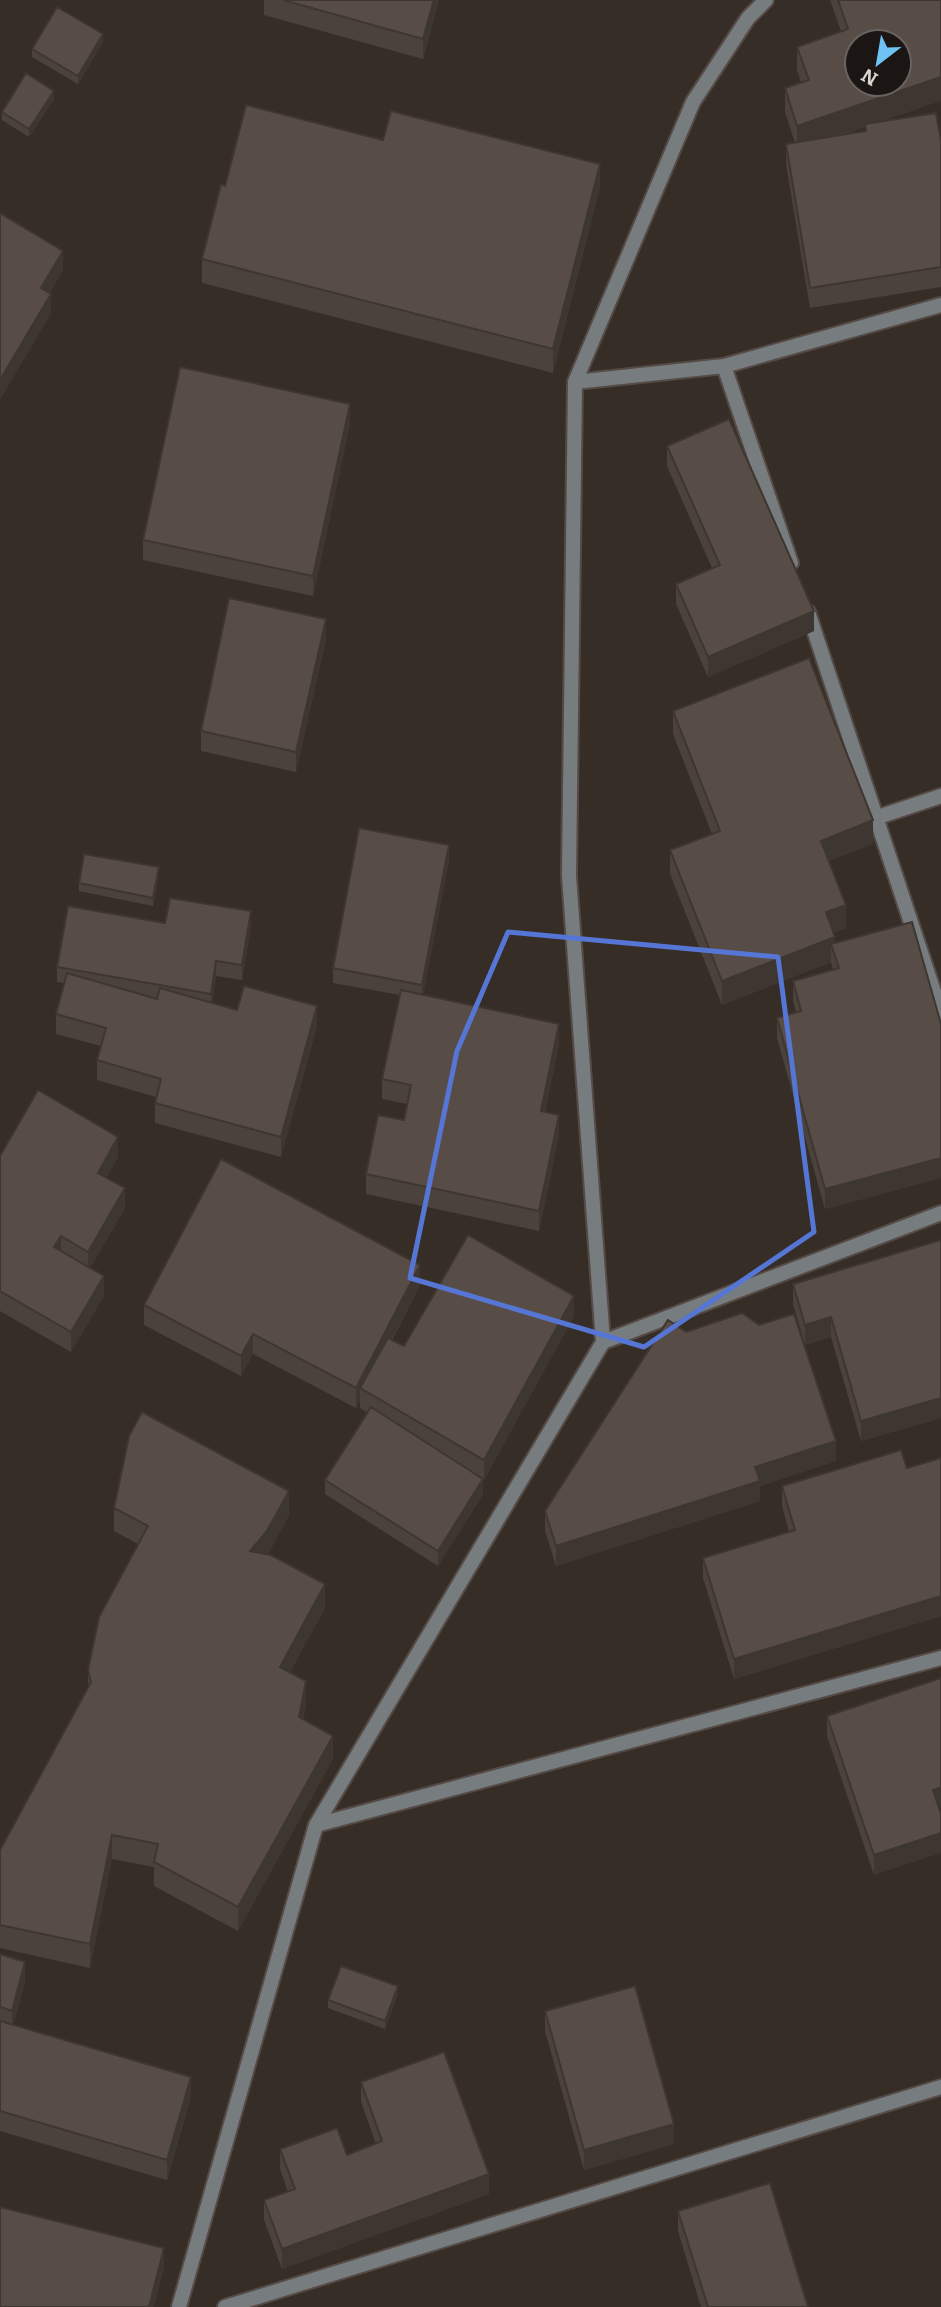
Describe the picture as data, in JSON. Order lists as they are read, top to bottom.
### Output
{
  "north": "bottom left"
}
